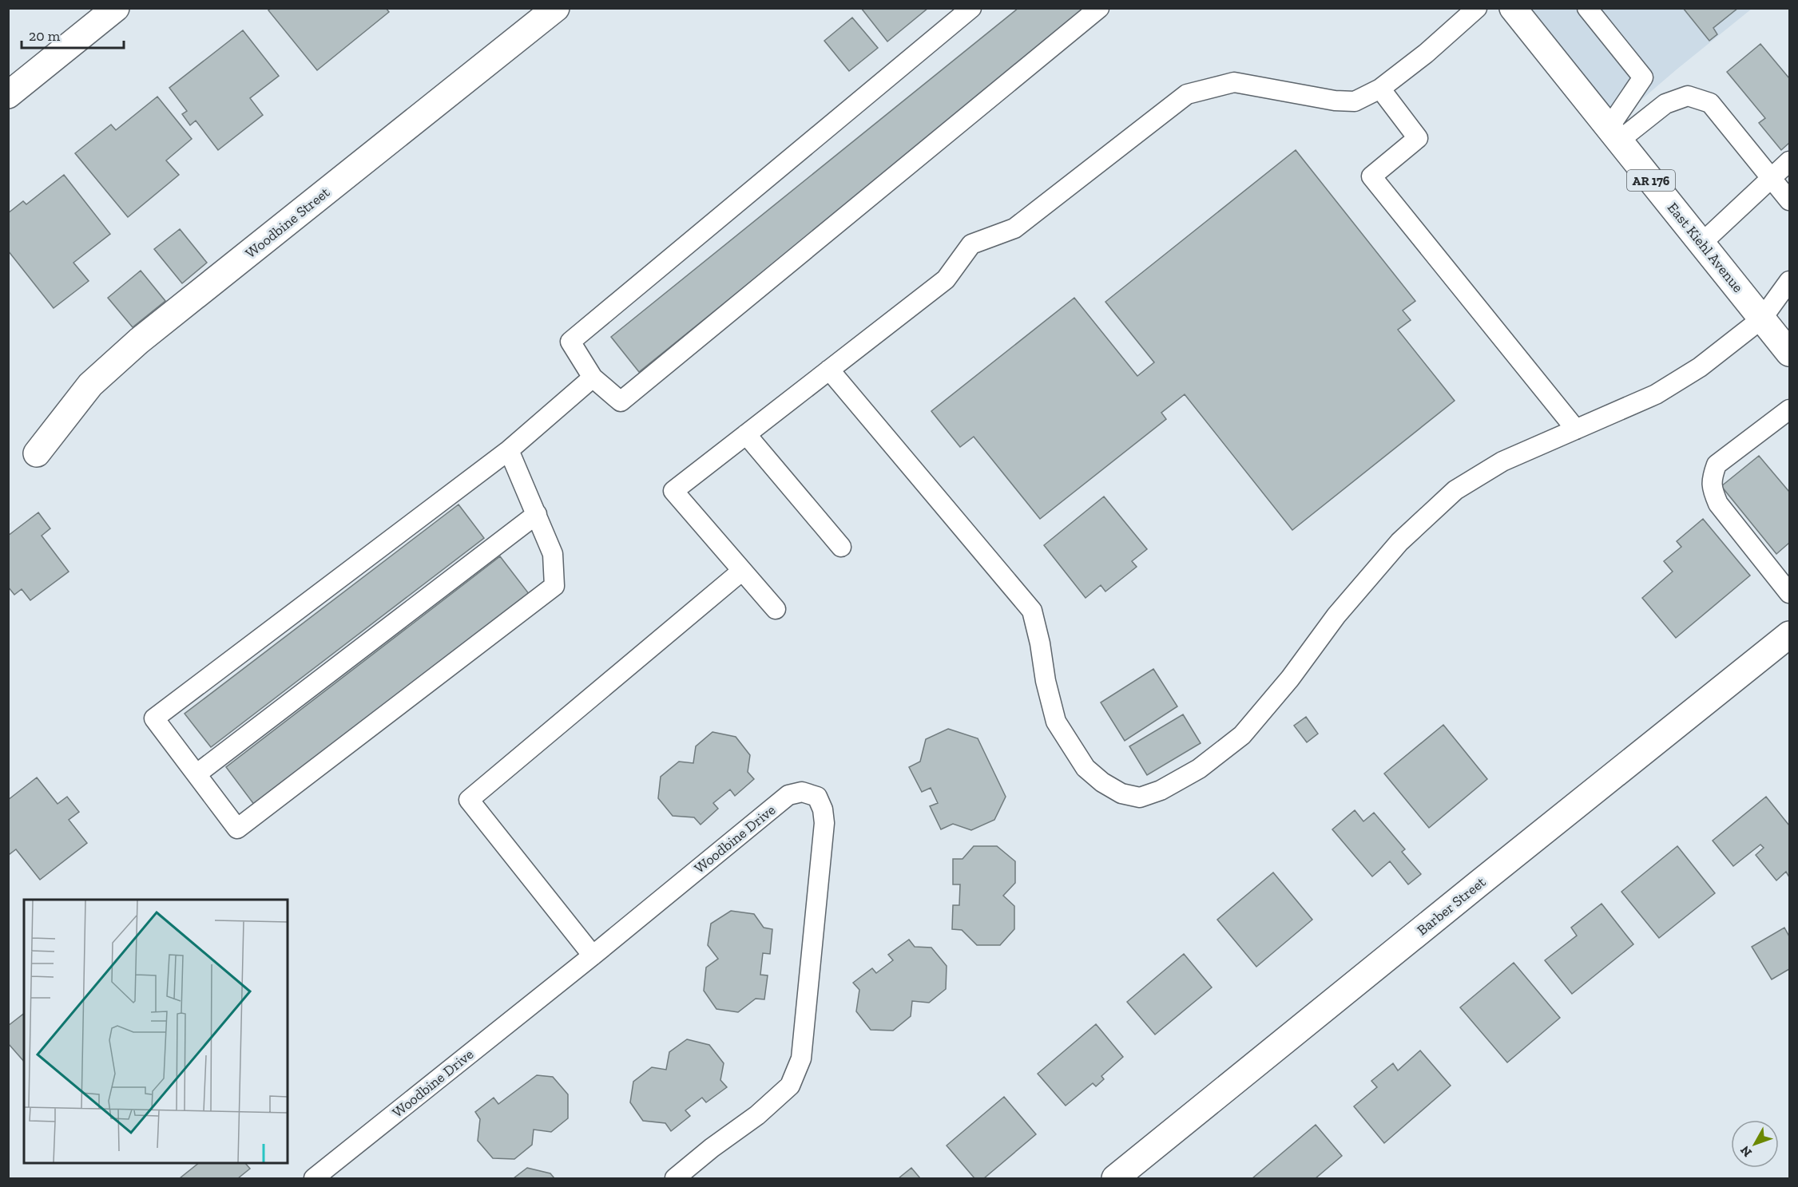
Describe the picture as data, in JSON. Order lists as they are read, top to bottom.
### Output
{
  "streets": {
    "street": [
      "AR 176",
      "Woodbine Street",
      "East Kiehl Avenue",
      "Barber Street"
    ],
    "lane": ["Woodbine Drive"]
  },
  "scale_bar": "20 m",
  "north": "bottom left"
}
